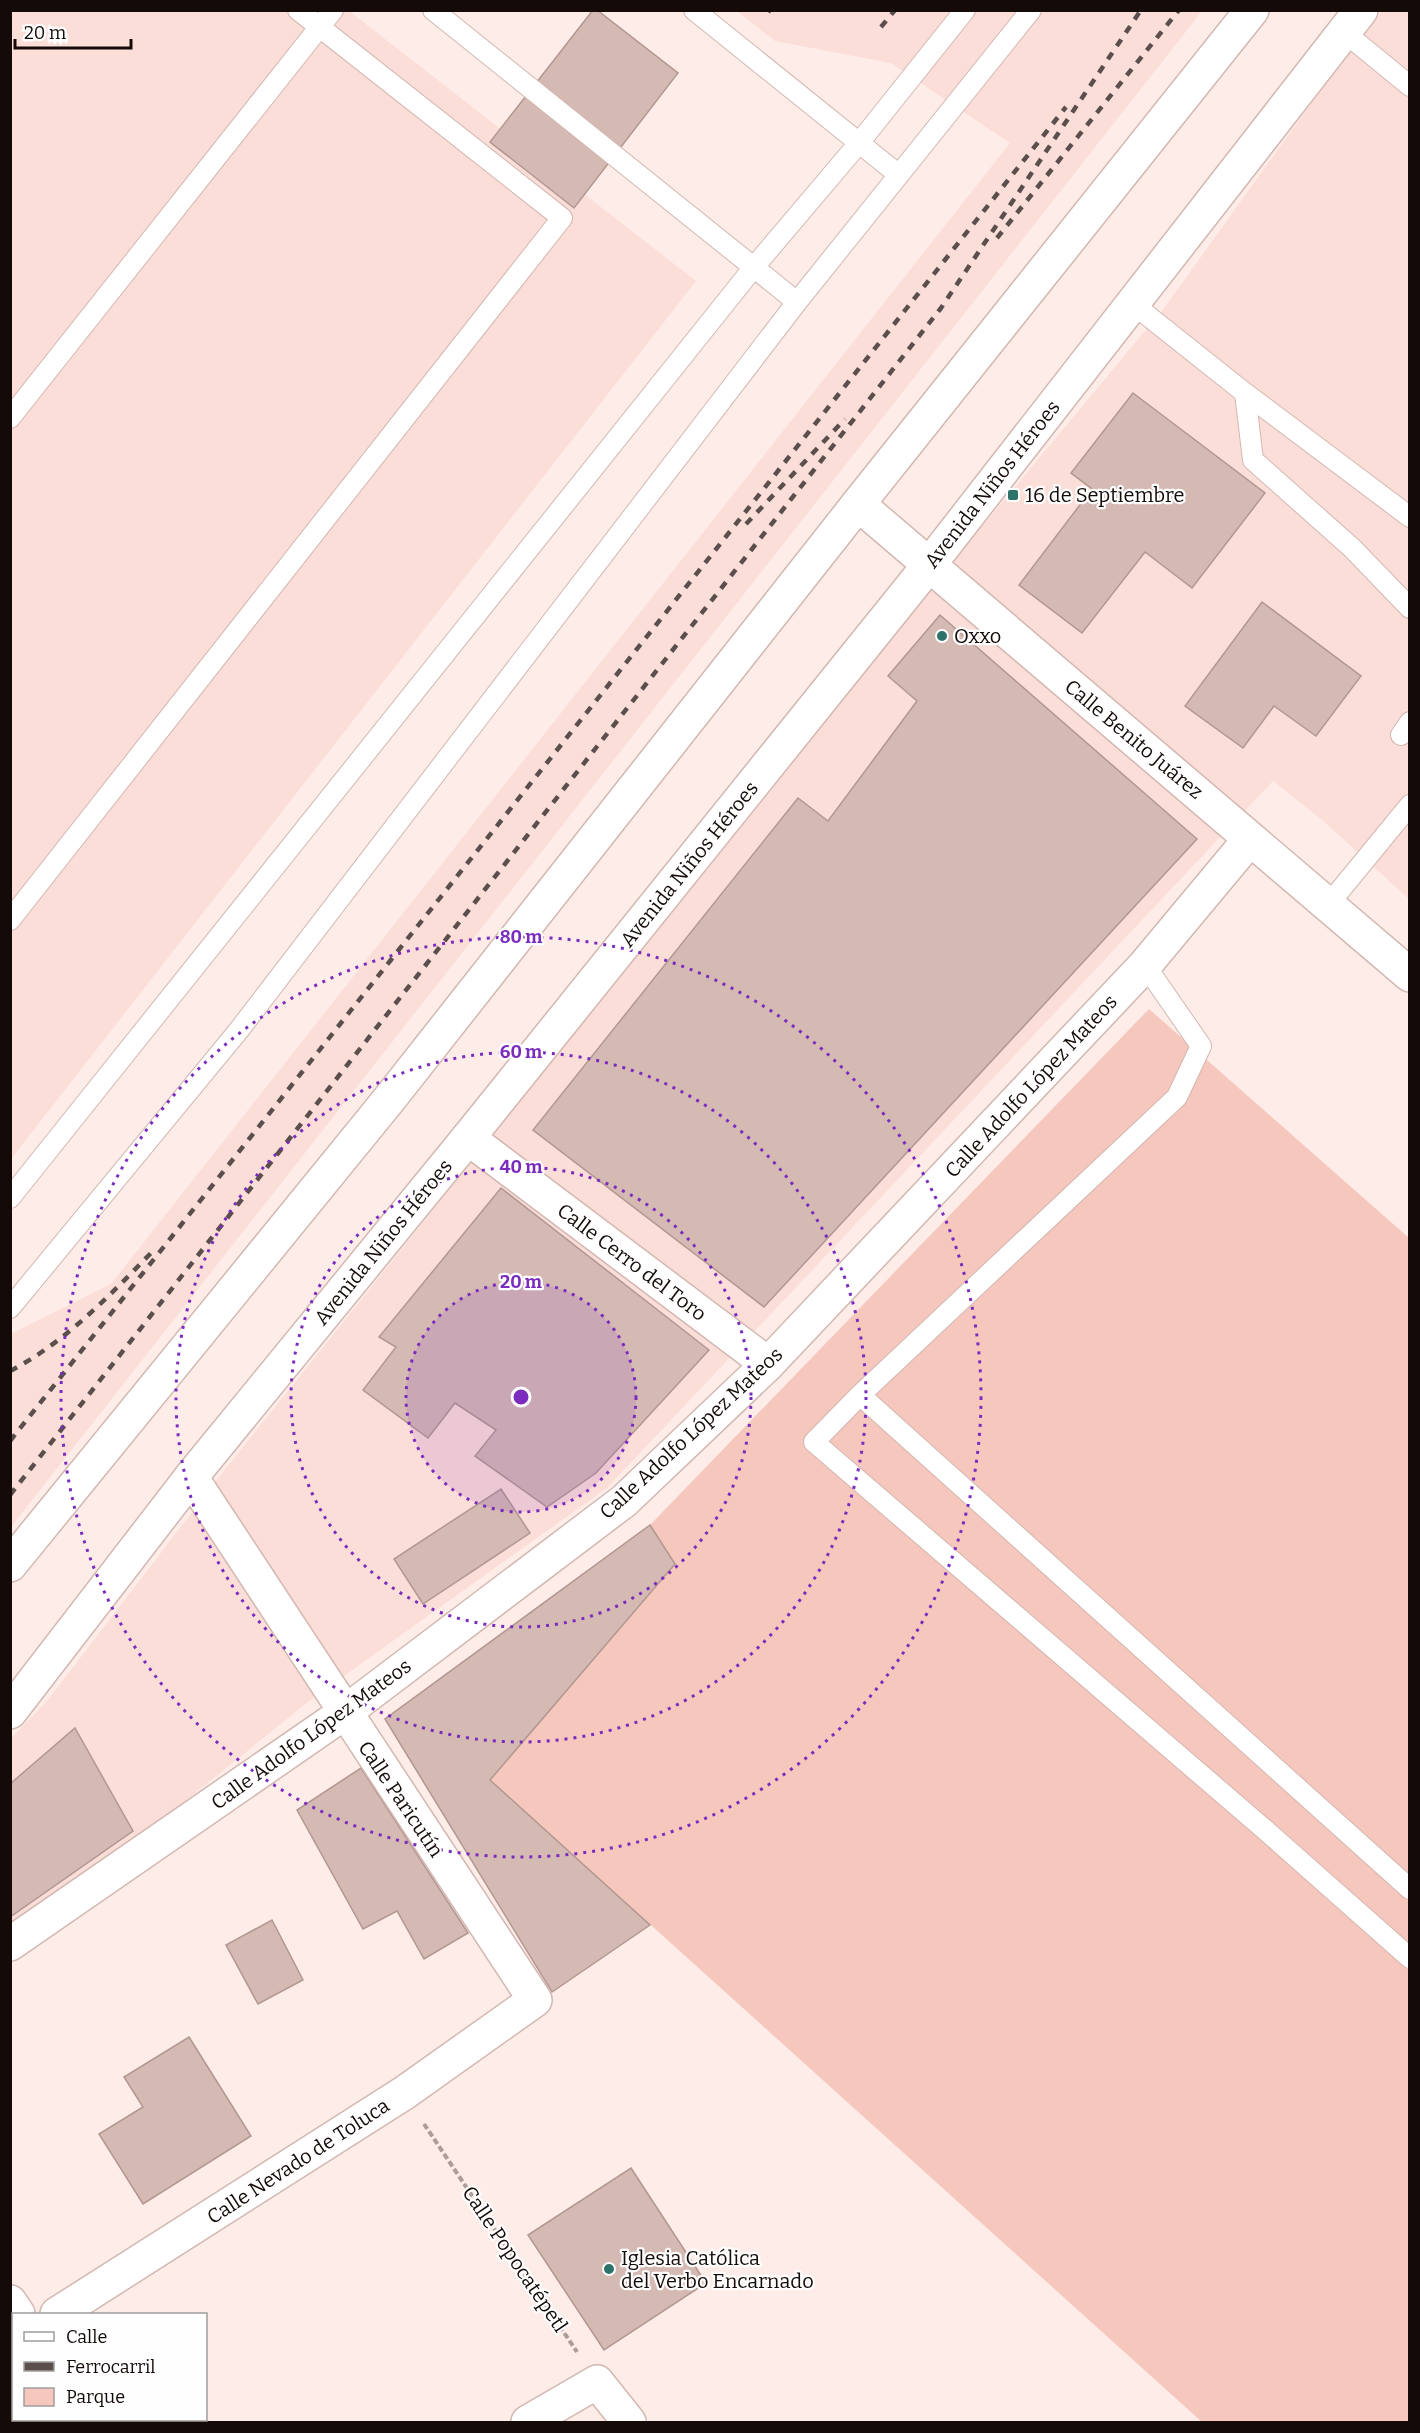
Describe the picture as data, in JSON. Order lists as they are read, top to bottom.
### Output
{
  "streets": {
    "street": [
      "Avenida Niños Héroes",
      "Calle Benito Juárez",
      "Calle Adolfo López Mateos",
      "Calle Cerro del Toro",
      "Calle Paricutín",
      "Calle Nevado de Toluca"
    ],
    "path": ["Calle Popocatépetl"]
  },
  "crossings": [
    ["Avenida Niños Héroes", "Calle Benito Juárez"],
    ["Avenida Niños Héroes", "Calle Cerro del Toro"],
    ["Avenida Niños Héroes", "Calle Paricutín"],
    ["Calle Benito Juárez", "Calle Adolfo López Mateos"],
    ["Calle Adolfo López Mateos", "Calle Cerro del Toro"],
    ["Calle Adolfo López Mateos", "Calle Paricutín"],
    ["Calle Paricutín", "Calle Nevado de Toluca"],
    ["Calle Nevado de Toluca", "Calle Popocatépetl"]
  ],
  "places": {
    "transit": ["16 de Septiembre"],
    "other": ["Oxxo", "Iglesia Católica del Verbo Encarnado"]
  },
  "legend": ["Calle", "Ferrocarril", "Parque"],
  "scale_bar": "20 m",
  "rings": [
    "80 m",
    "60 m",
    "40 m",
    "20 m"
  ]
}
